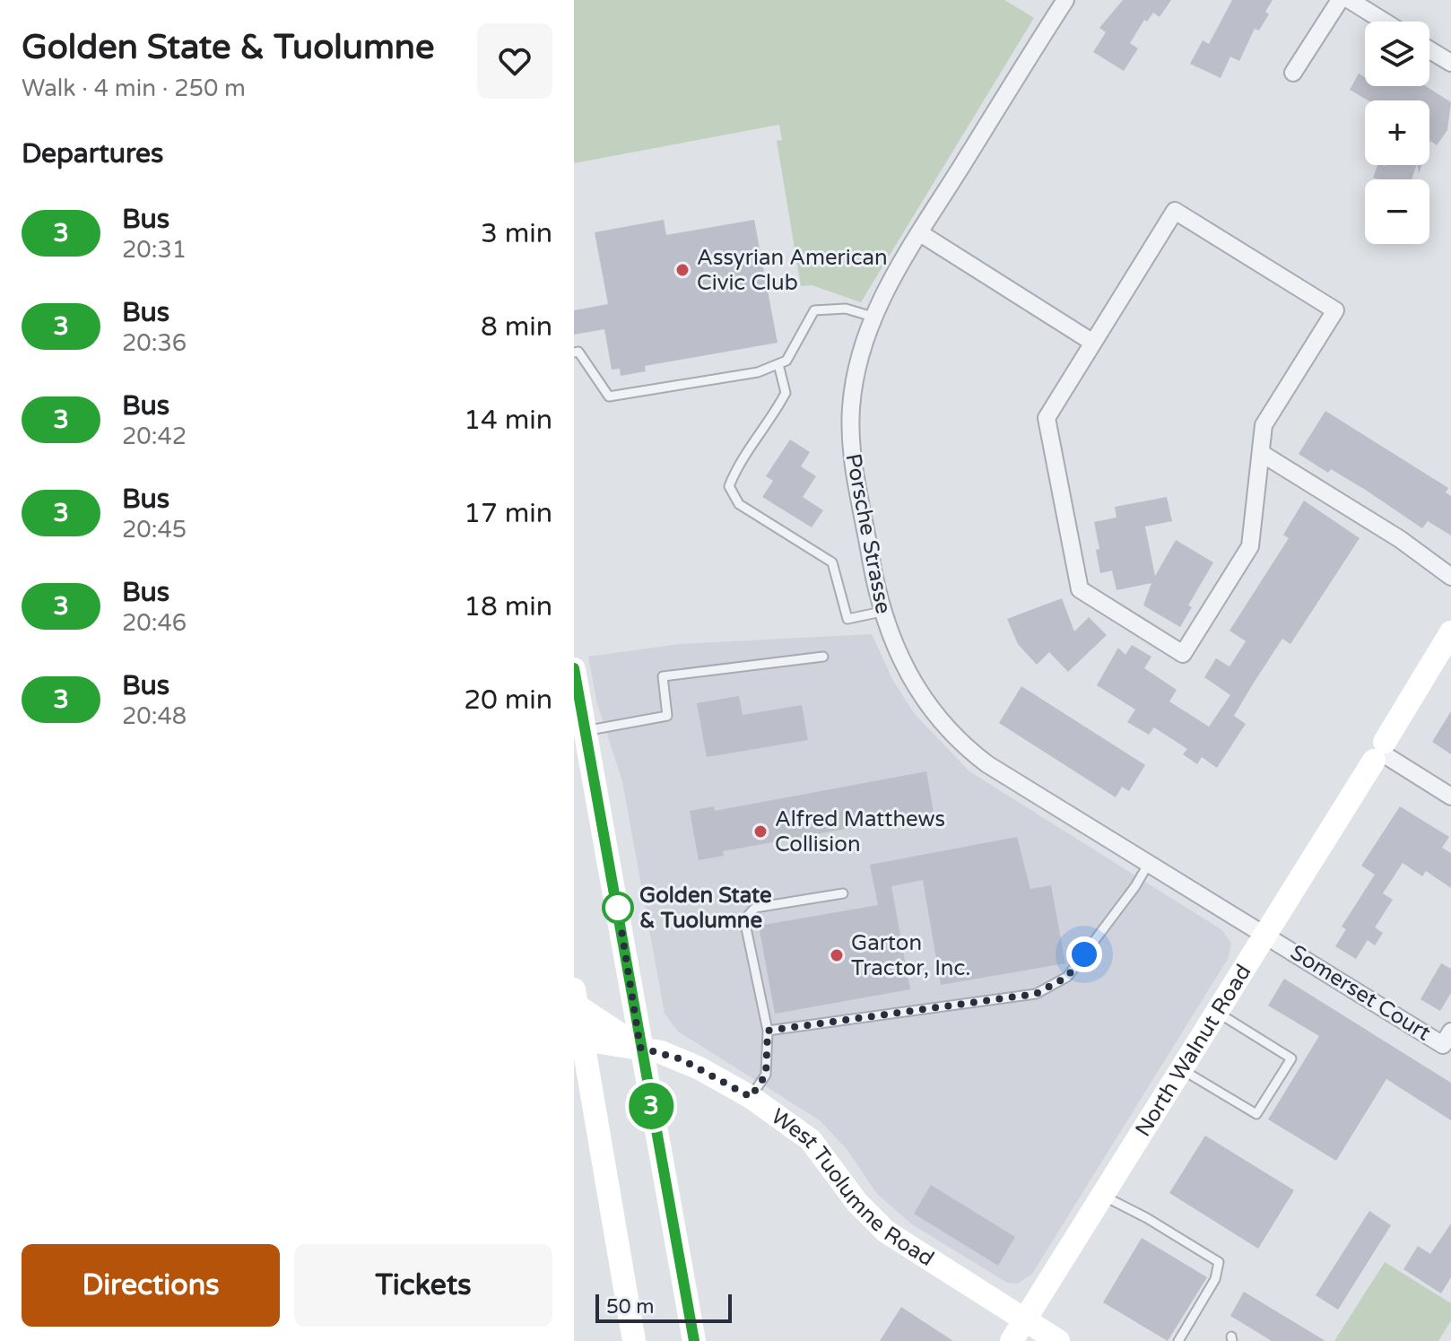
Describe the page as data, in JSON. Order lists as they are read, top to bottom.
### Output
{
  "streets": {
    "street": [
      "Porsche Strasse",
      "Somerset Court",
      "North Walnut Road",
      "West Tuolumne Road"
    ]
  },
  "crossings": [
    ["Porsche Strasse", "Somerset Court"],
    ["Porsche Strasse", "North Walnut Road"],
    ["Somerset Court", "North Walnut Road"],
    ["North Walnut Road", "West Tuolumne Road"]
  ],
  "places": [
    "Assyrian American Civic Club",
    "Alfred Matthews Collision",
    "Golden State & Tuolumne",
    "Garton Tractor, Inc."
  ],
  "lines": ["bus line 3"],
  "scale_bar": "50 m",
  "page": {
    "heading": [
      ["Golden State & Tuolumne", "Walk · 4 min · 250 m"],
      "Departures"
    ],
    "on_map": "3",
    "map_buttons": ["+", "−"],
    "list": [
      {
        "mark": "3",
        "name": "Bus",
        "note": "20:31",
        "value": "3 min"
      },
      {
        "mark": "3",
        "name": "Bus",
        "note": "20:36",
        "value": "8 min"
      },
      {
        "mark": "3",
        "name": "Bus",
        "note": "20:42",
        "value": "14 min"
      },
      {
        "mark": "3",
        "name": "Bus",
        "note": "20:45",
        "value": "17 min"
      },
      {
        "mark": "3",
        "name": "Bus",
        "note": "20:46",
        "value": "18 min"
      },
      {
        "mark": "3",
        "name": "Bus",
        "note": "20:48",
        "value": "20 min"
      }
    ],
    "buttons": ["Directions", "Tickets"],
    "scale": "50 m"
  }
}
